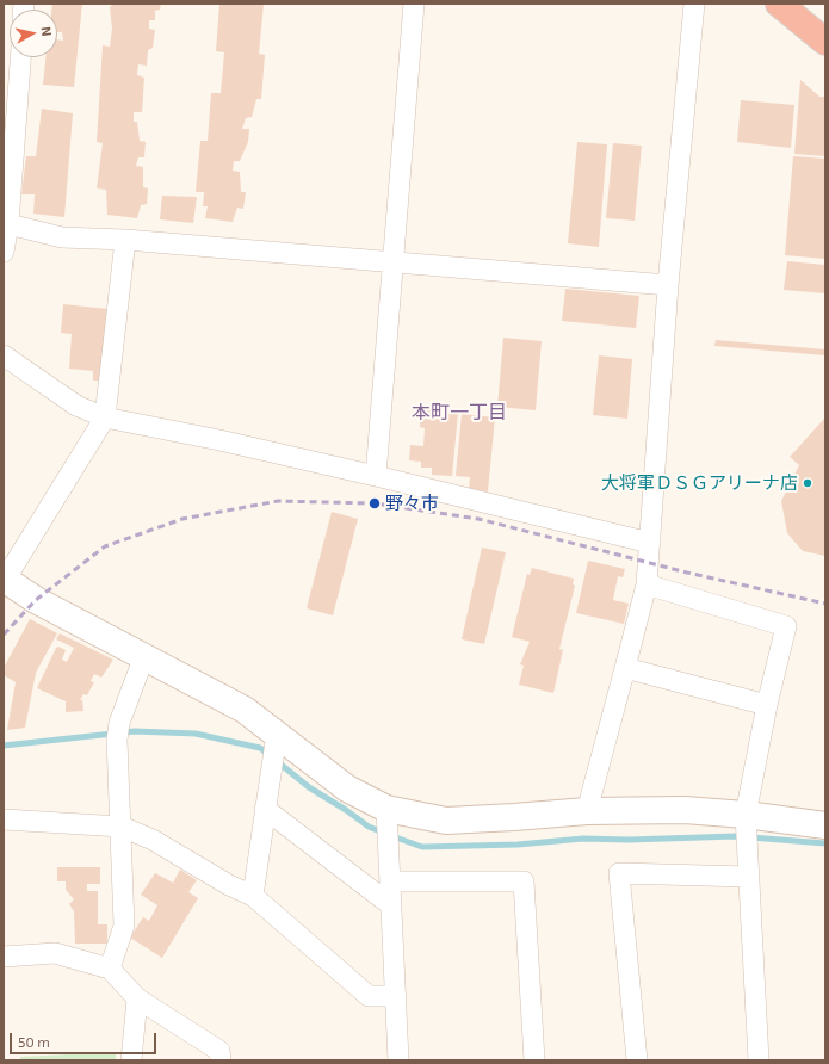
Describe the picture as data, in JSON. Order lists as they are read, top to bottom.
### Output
{
  "districts": ["本町一丁目"],
  "places": ["大将軍ＤＳＧアリーナ店", "野々市"],
  "scale_bar": "50 m",
  "north": "right"
}
